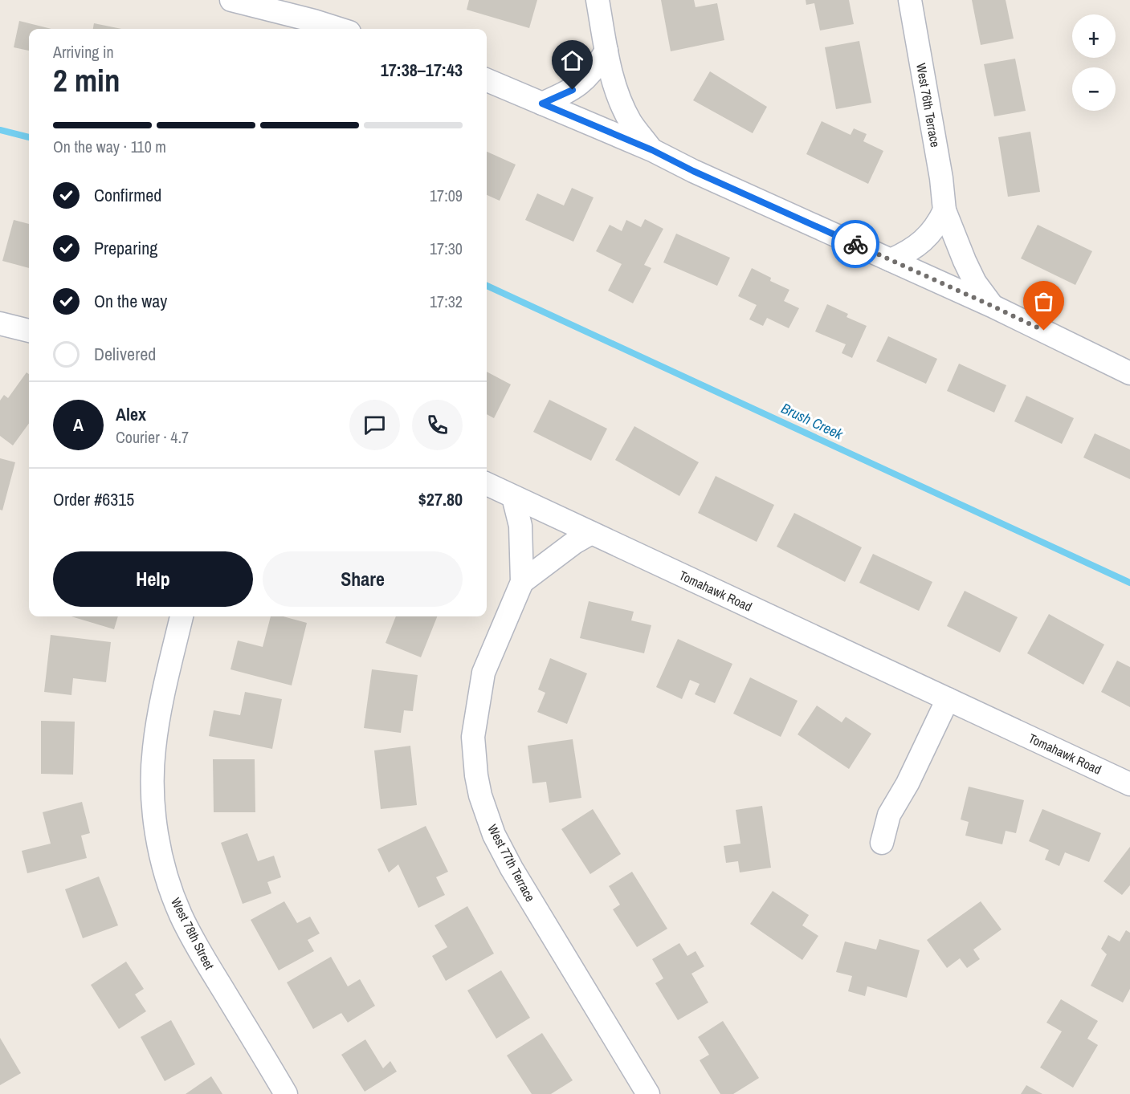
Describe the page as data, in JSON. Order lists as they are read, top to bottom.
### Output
{
  "streets": {
    "street": [
      "West 76th Terrace",
      "Tomahawk Road",
      "West 77th Terrace",
      "West 78th Street"
    ]
  },
  "crossings": [
    ["Tomahawk Road", "West 77th Terrace"]
  ],
  "water": ["Brush Creek"],
  "page": {
    "map_buttons": ["+", "−"],
    "heading": ["2 min", "Arriving in", "17:38–17:43"],
    "panel": [
      "Alex",
      "Courier · 4.7",
      "Order #6315",
      "$27.80"
    ],
    "bar": "On the way · 110 m",
    "list": [
      ["Confirmed", "17:09"],
      ["Preparing", "17:30"],
      ["On the way", "17:32"],
      "Delivered"
    ],
    "round": "A",
    "buttons": ["Help", "Share"]
  }
}
